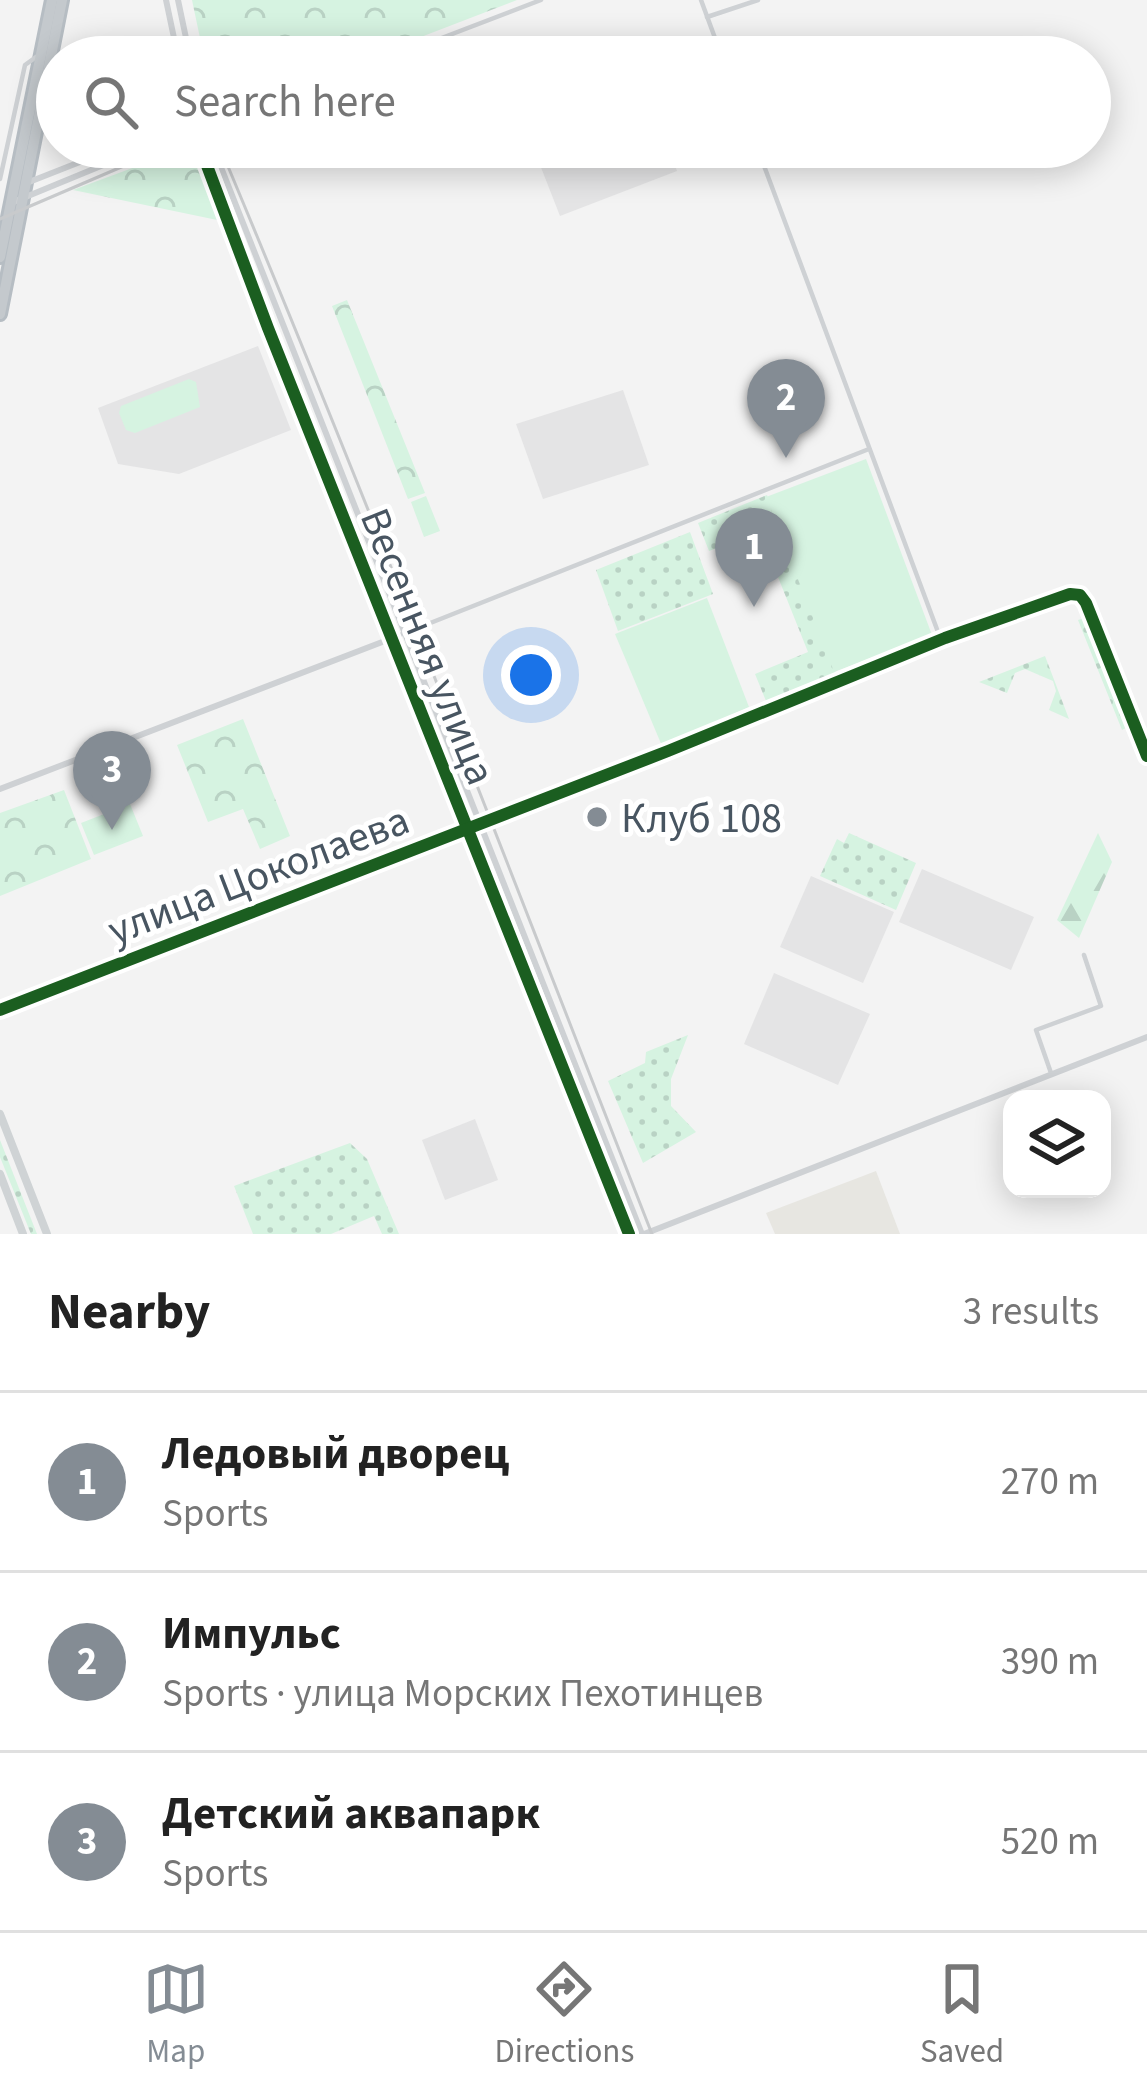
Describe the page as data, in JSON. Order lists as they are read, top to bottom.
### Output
{
  "streets": {
    "street": ["Весенняя улица", "улица Цоколаева"]
  },
  "crossings": [
    ["Весенняя улица", "улица Цоколаева"]
  ],
  "places": ["Клуб 108"],
  "page": {
    "search": "Search here",
    "pins": ["2", "1", "3"],
    "heading": ["Nearby", "3 results"],
    "list": [
      {
        "mark": "1",
        "name": "Ледовый дворец",
        "note": "Sports",
        "value": "270 m"
      },
      {
        "mark": "2",
        "name": "Импульс",
        "note": "Sports · улица Морских Пехотинцев",
        "value": "390 m"
      },
      {
        "mark": "3",
        "name": "Детский аквапарк",
        "note": "Sports",
        "value": "520 m"
      }
    ],
    "nav": ["Map", "Directions", "Saved"]
  }
}
